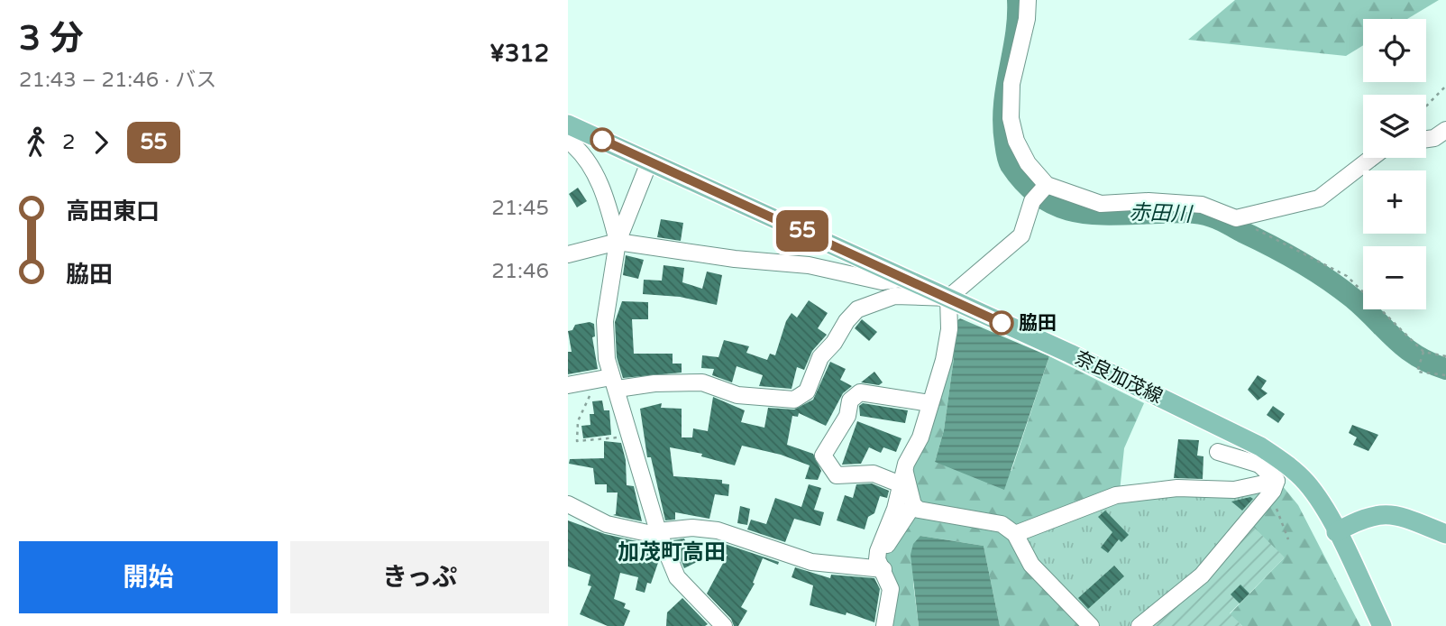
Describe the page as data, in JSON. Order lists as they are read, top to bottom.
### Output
{
  "streets": {
    "main road": ["奈良加茂線"]
  },
  "districts": ["加茂町高田"],
  "water": ["赤田川"],
  "places": ["脇田"],
  "lines": ["bus line 55"],
  "page": {
    "heading": ["3 分", "21:43 – 21:46 · バス", "¥312"],
    "on_map": "55",
    "map_buttons": ["+", "−"],
    "legs": ["2", "55"],
    "list": [
      {
        "name": "高田東口",
        "value": "21:45"
      },
      {
        "name": "脇田",
        "value": "21:46"
      }
    ],
    "buttons": ["開始", "きっぷ"]
  }
}
